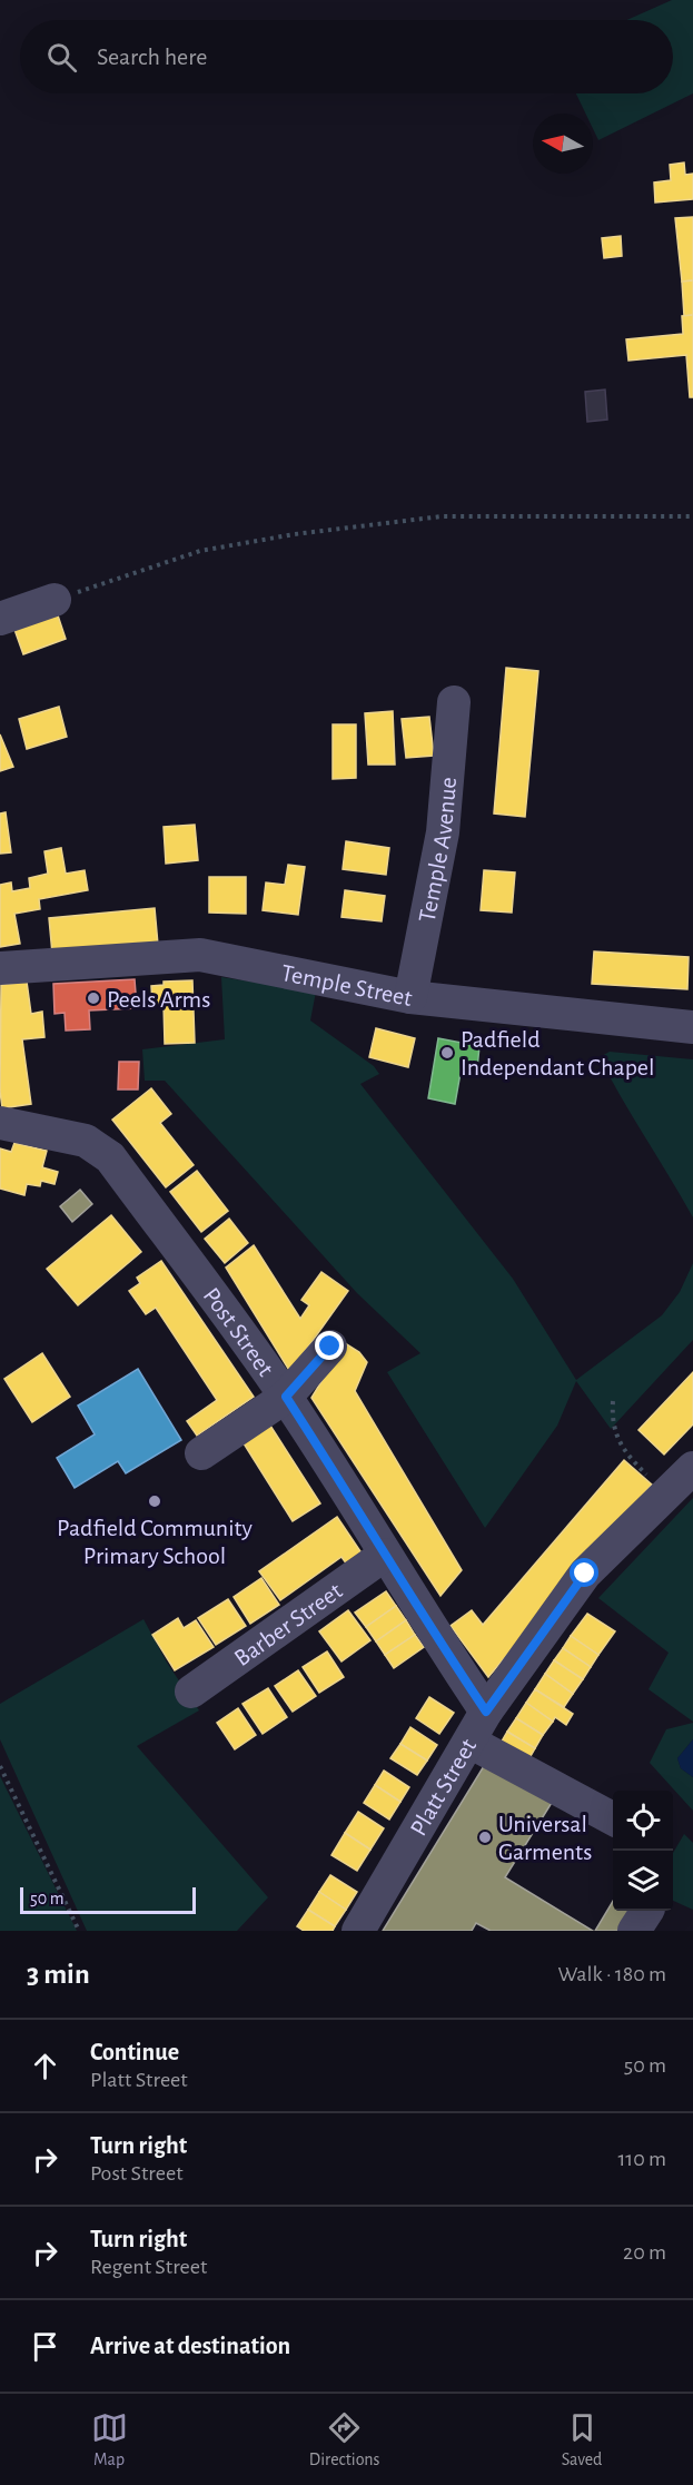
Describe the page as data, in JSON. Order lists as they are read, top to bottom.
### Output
{
  "streets": {
    "street": [
      "Temple Avenue",
      "Temple Street",
      "Post Street",
      "Barber Street",
      "Platt Street"
    ]
  },
  "crossings": [
    ["Temple Avenue", "Temple Street"],
    ["Post Street", "Barber Street"],
    ["Post Street", "Platt Street"]
  ],
  "places": [
    "Peels Arms",
    "Padfield Independant Chapel",
    "Padfield Community Primary School",
    "Universal Garments"
  ],
  "scale_bar": "50 m",
  "north": "left",
  "page": {
    "search": "Search here",
    "scale": "50 m",
    "heading": ["3 min", "Walk · 180 m"],
    "list": [
      ["Continue", "Platt Street", "50 m"],
      ["Turn right", "Post Street", "110 m"],
      ["Turn right", "Regent Street", "20 m"],
      "Arrive at destination"
    ],
    "nav": ["Map", "Directions", "Saved"]
  }
}
